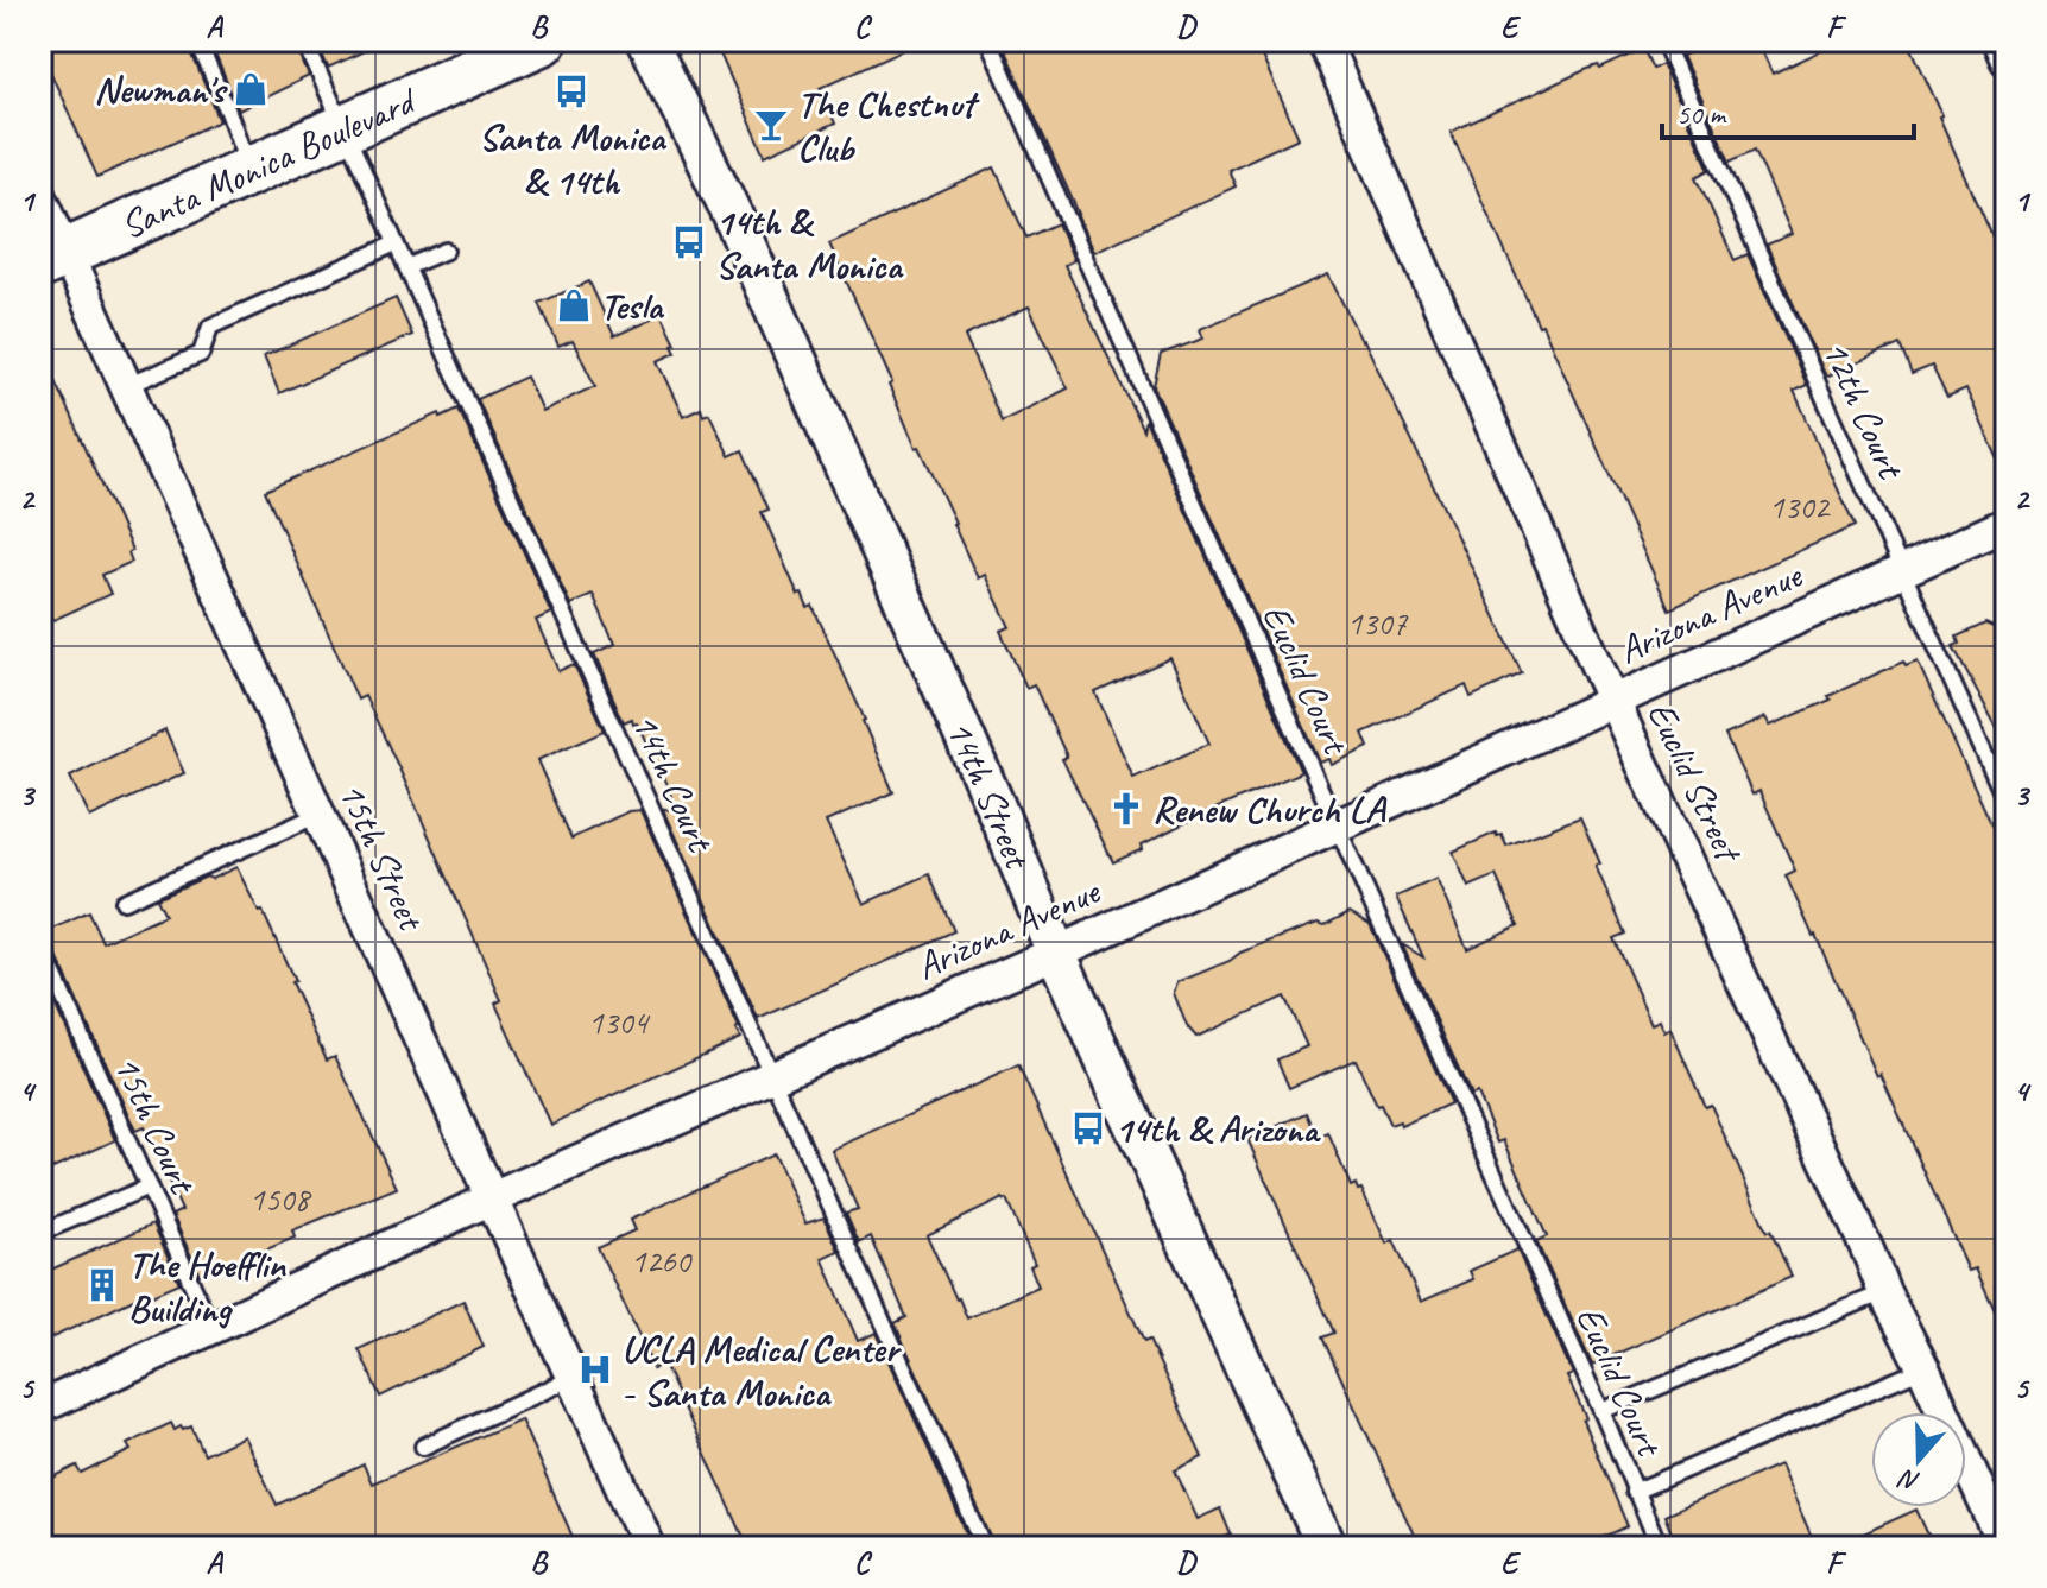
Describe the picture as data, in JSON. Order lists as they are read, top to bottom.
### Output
{
  "streets": {
    "main road": ["Santa Monica Boulevard"],
    "street": [
      "Arizona Avenue",
      "Euclid Street",
      "14th Street",
      "15th Street"
    ],
    "lane": [
      "12th Court",
      "Euclid Court",
      "14th Court",
      "15th Court"
    ]
  },
  "crossings": [
    ["Santa Monica Boulevard", "14th Court"],
    ["Santa Monica Boulevard", "15th Street"],
    ["12th Court", "Arizona Avenue"],
    ["Arizona Avenue", "Euclid Court"],
    ["Arizona Avenue", "Euclid Street"],
    ["Arizona Avenue", "14th Court"],
    ["Arizona Avenue", "14th Street"],
    ["Arizona Avenue", "15th Street"],
    ["Arizona Avenue", "15th Court"]
  ],
  "places": {
    "shop": ["Newman's", "Tesla"],
    "bus stop": ["Santa Monica & 14th", "14th & Santa Monica", "14th & Arizona"],
    "bar": ["The Chestnut Club"],
    "church": ["Renew Church LA"],
    "building": ["The Hoefflin Building"],
    "hospital": ["UCLA Medical Center - Santa Monica"]
  },
  "house_numbers": [
    "1302",
    "1307",
    "1304",
    "1508",
    "1260"
  ],
  "scale_bar": "50 m",
  "north": "bottom",
  "grid": {
    "columns": [
      "A",
      "B",
      "C",
      "D",
      "E",
      "F"
    ],
    "rows": [
      "1",
      "2",
      "3",
      "4",
      "5"
    ]
  }
}
